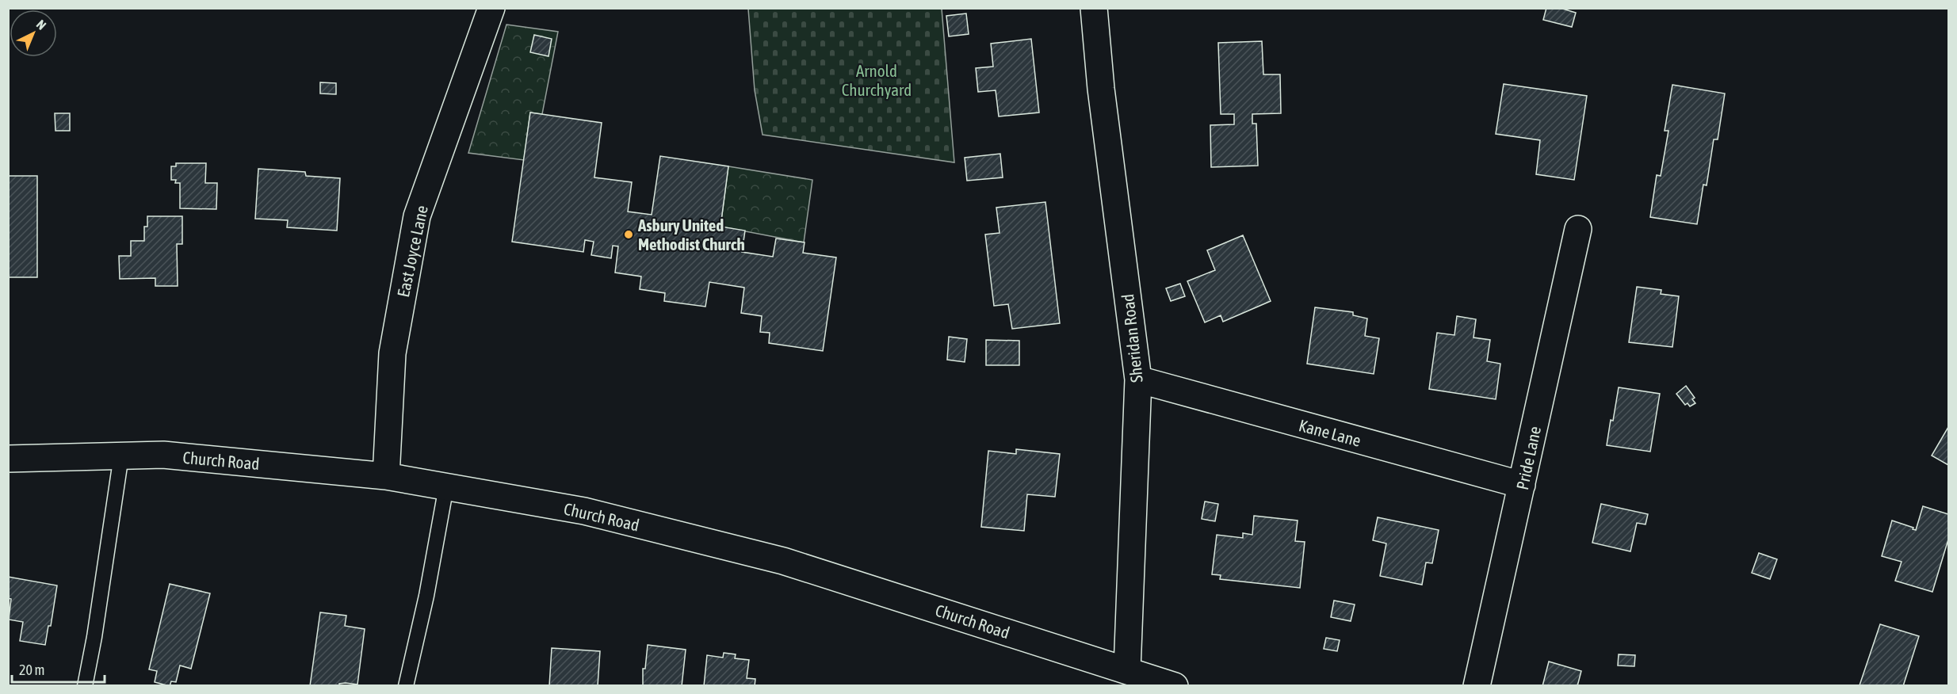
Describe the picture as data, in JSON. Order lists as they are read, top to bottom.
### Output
{
  "streets": {
    "street": [
      "East Joyce Lane",
      "Sheridan Road",
      "Kane Lane",
      "Pride Lane",
      "Church Road"
    ]
  },
  "crossings": [
    ["East Joyce Lane", "Church Road"],
    ["Sheridan Road", "Kane Lane"],
    ["Sheridan Road", "Church Road"],
    ["Kane Lane", "Pride Lane"]
  ],
  "parks": ["Arnold Churchyard"],
  "places": ["Asbury United Methodist Church"],
  "scale_bar": "20 m",
  "north": "top right"
}
